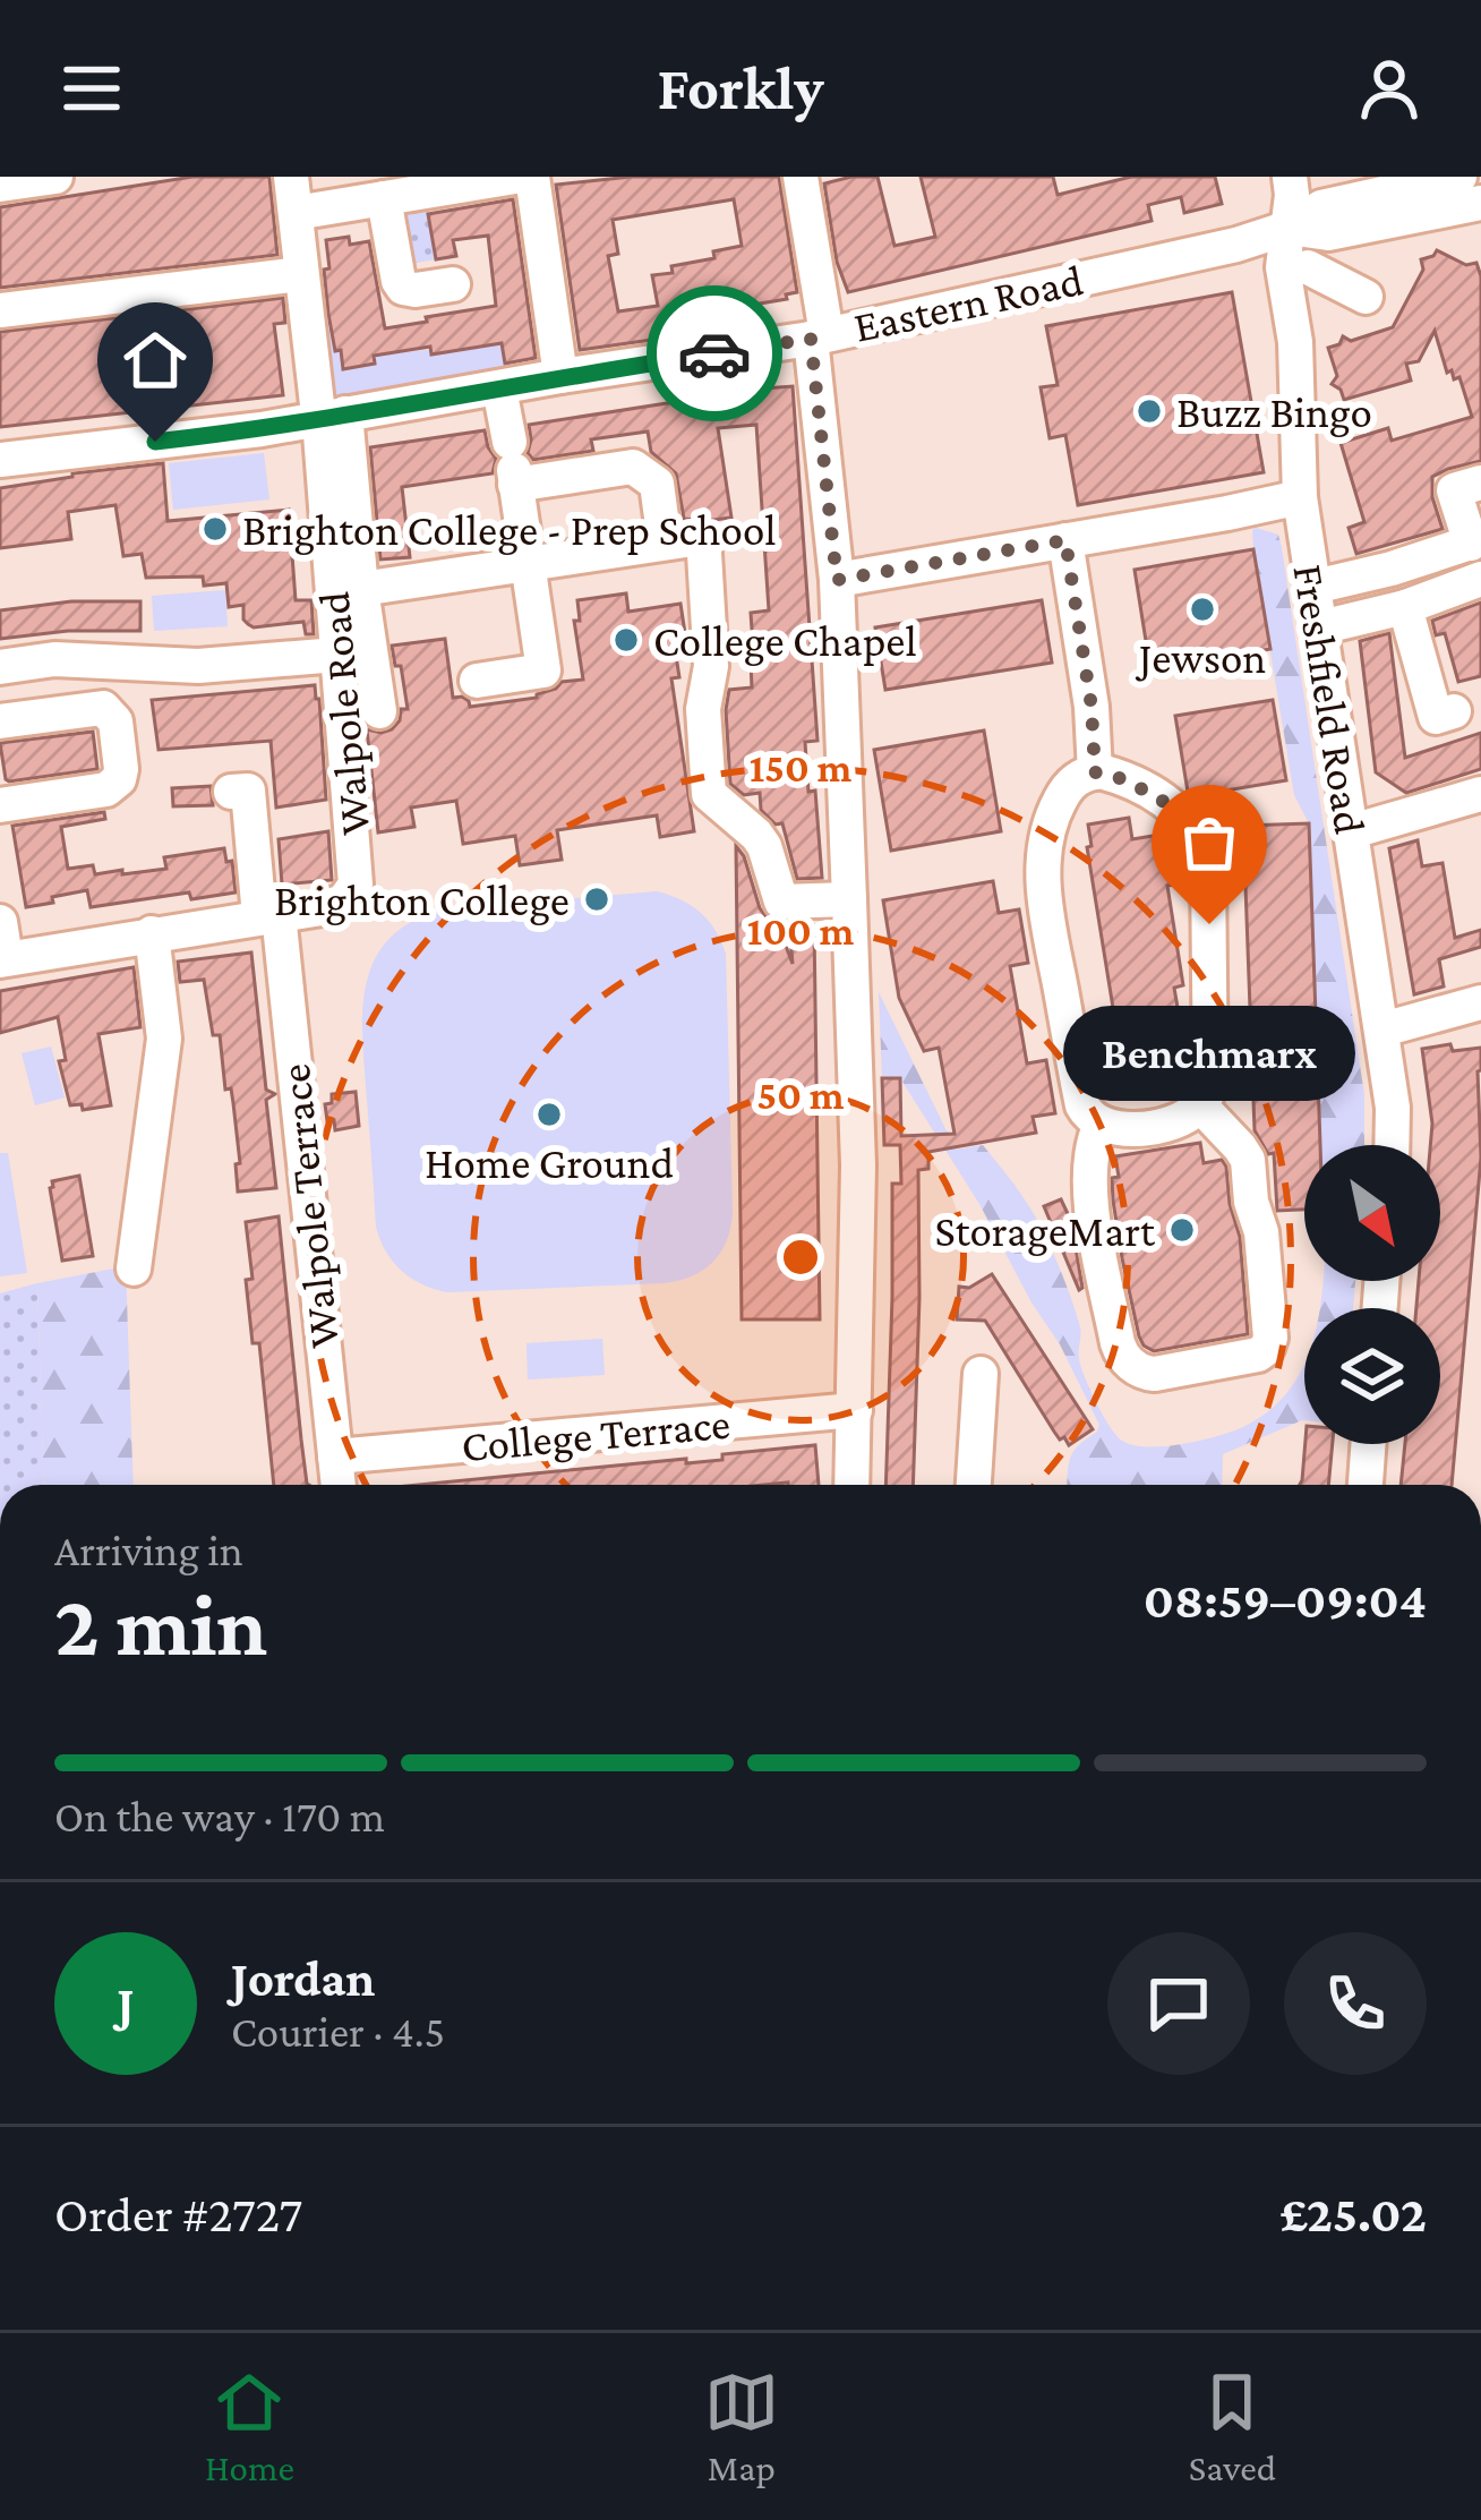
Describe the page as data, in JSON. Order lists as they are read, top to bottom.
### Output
{
  "streets": {
    "street": [
      "Eastern Road",
      "Freshfield Road",
      "Walpole Road",
      "Walpole Terrace",
      "College Terrace"
    ]
  },
  "crossings": [
    ["Eastern Road", "Freshfield Road"],
    ["Eastern Road", "Walpole Road"],
    ["Walpole Road", "Walpole Terrace"],
    ["Walpole Terrace", "College Terrace"]
  ],
  "places": [
    "Buzz Bingo",
    "Brighton College - Prep School",
    "Jewson",
    "College Chapel",
    "Brighton College",
    "Benchmarx",
    "Home Ground",
    "StorageMart"
  ],
  "north": "bottom right",
  "page": {
    "header": "Forkly",
    "bubble": "Benchmarx",
    "heading": ["2 min", "Arriving in", "08:59–09:04"],
    "panel": [
      "Jordan",
      "Courier · 4.5",
      "Order #2727",
      "£25.02"
    ],
    "bar": "On the way · 170 m",
    "round": "J",
    "tabs": ["Home", "Map", "Saved"]
  },
  "rings": ["150 m", "100 m", "50 m"]
}
